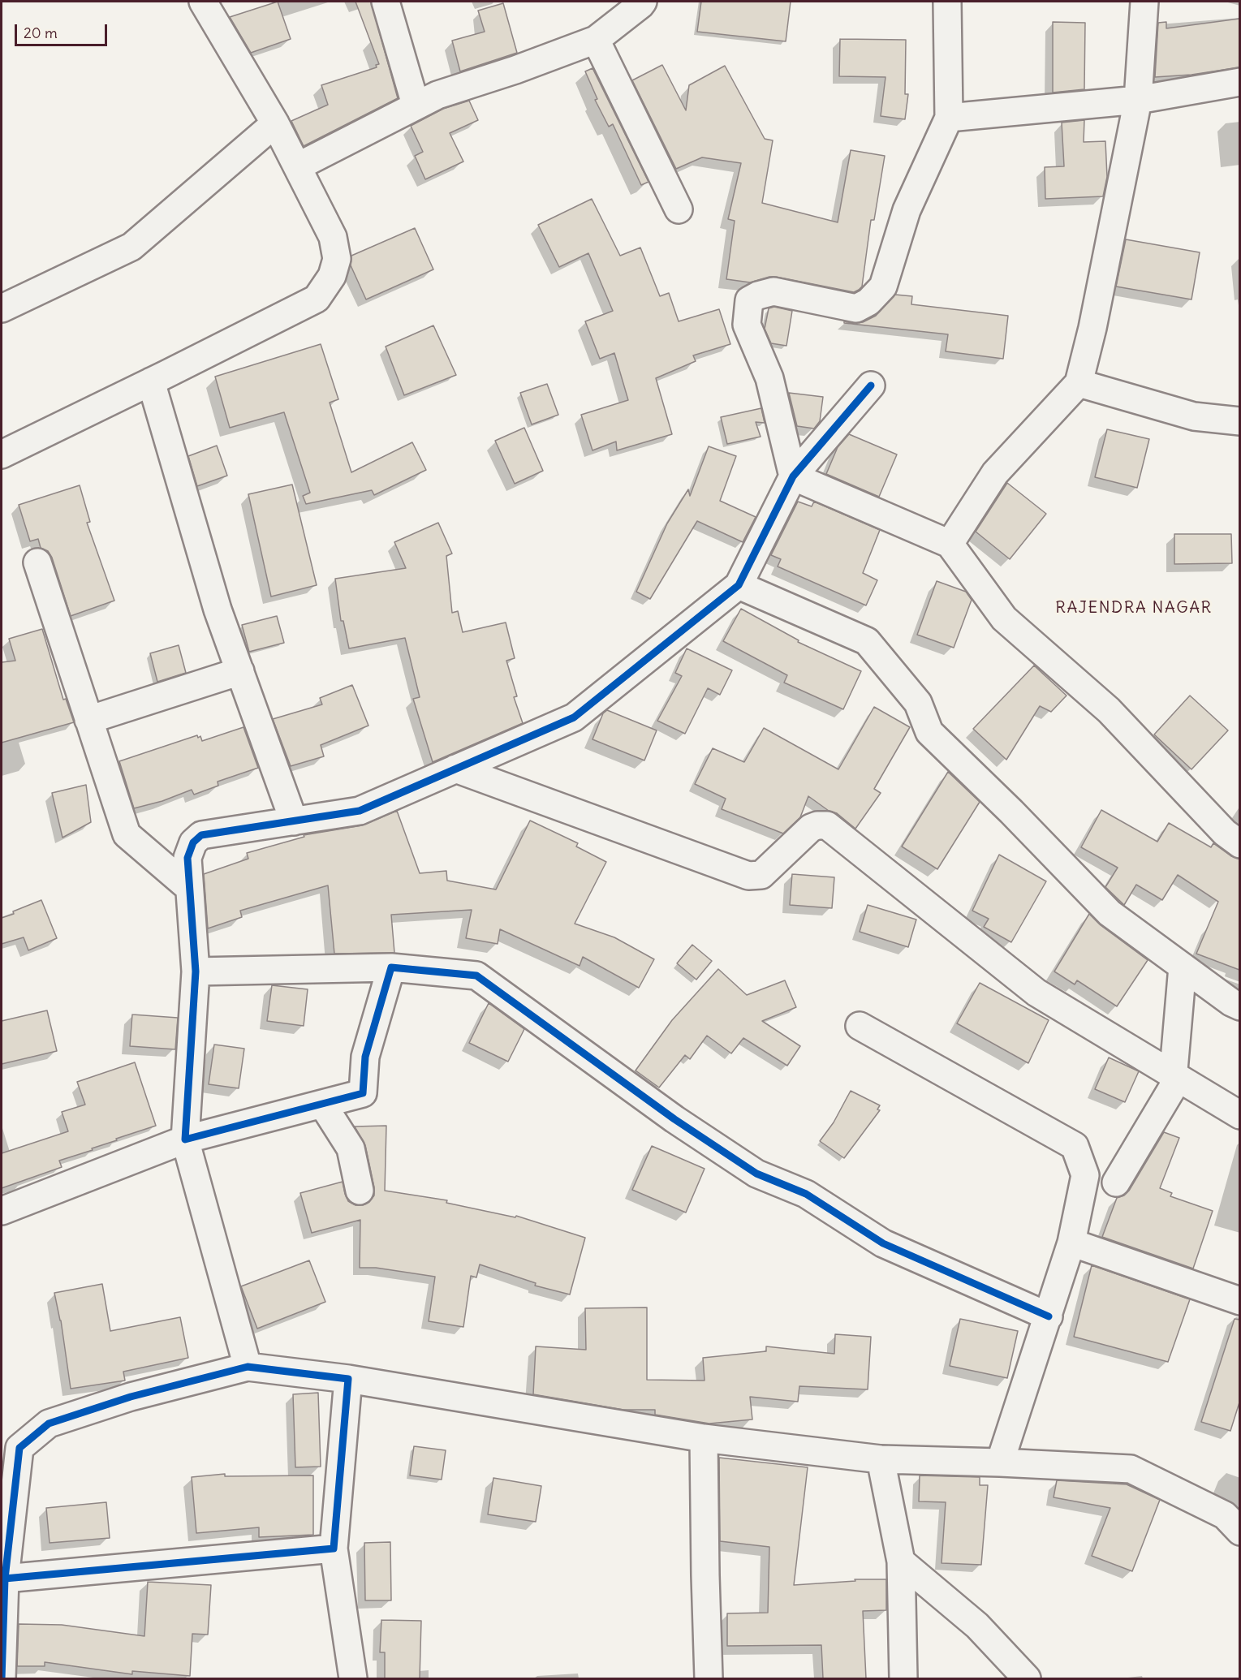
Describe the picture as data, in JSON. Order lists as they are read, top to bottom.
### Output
{
  "districts": ["RAJENDRA NAGAR"],
  "scale_bar": "20 m"
}
